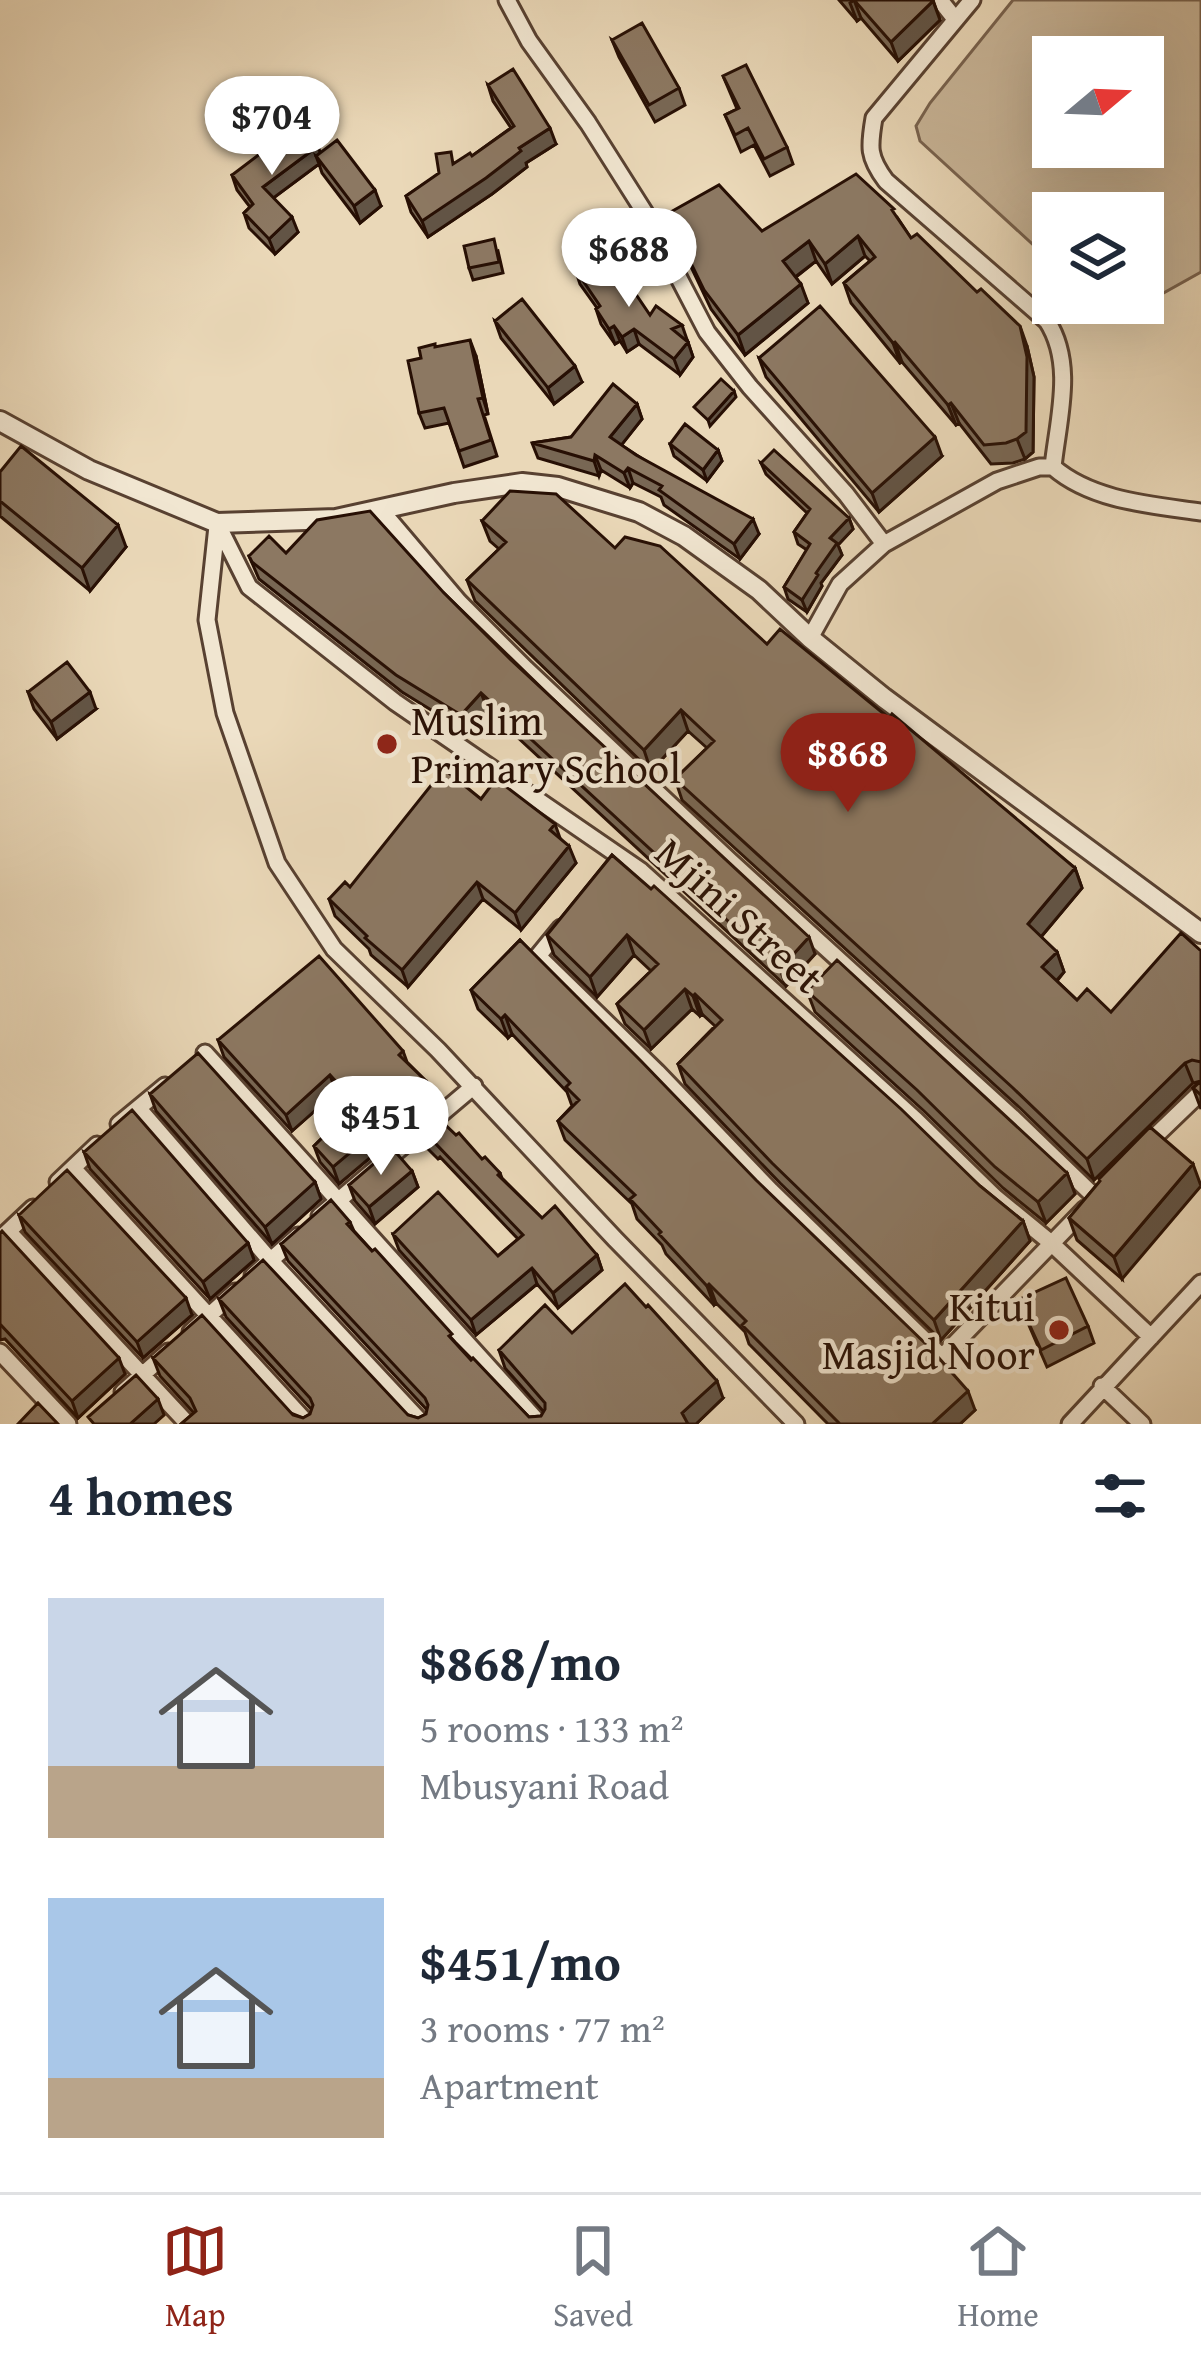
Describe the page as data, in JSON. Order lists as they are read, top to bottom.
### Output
{
  "streets": {
    "street": ["Mjini Street"]
  },
  "places": ["Muslim Primary School", "Kitui Masjid Noor"],
  "north": "right",
  "page": {
    "price": [
      "$704",
      "$688",
      "$868",
      "$451"
    ],
    "heading": "4 homes",
    "list": [
      {
        "name": "$868/mo",
        "note": "5 rooms · 133 m² · Mbusyani Road"
      },
      {
        "name": "$451/mo",
        "note": "3 rooms · 77 m² · Apartment"
      }
    ],
    "tabs": ["Map", "Saved", "Home"]
  }
}
